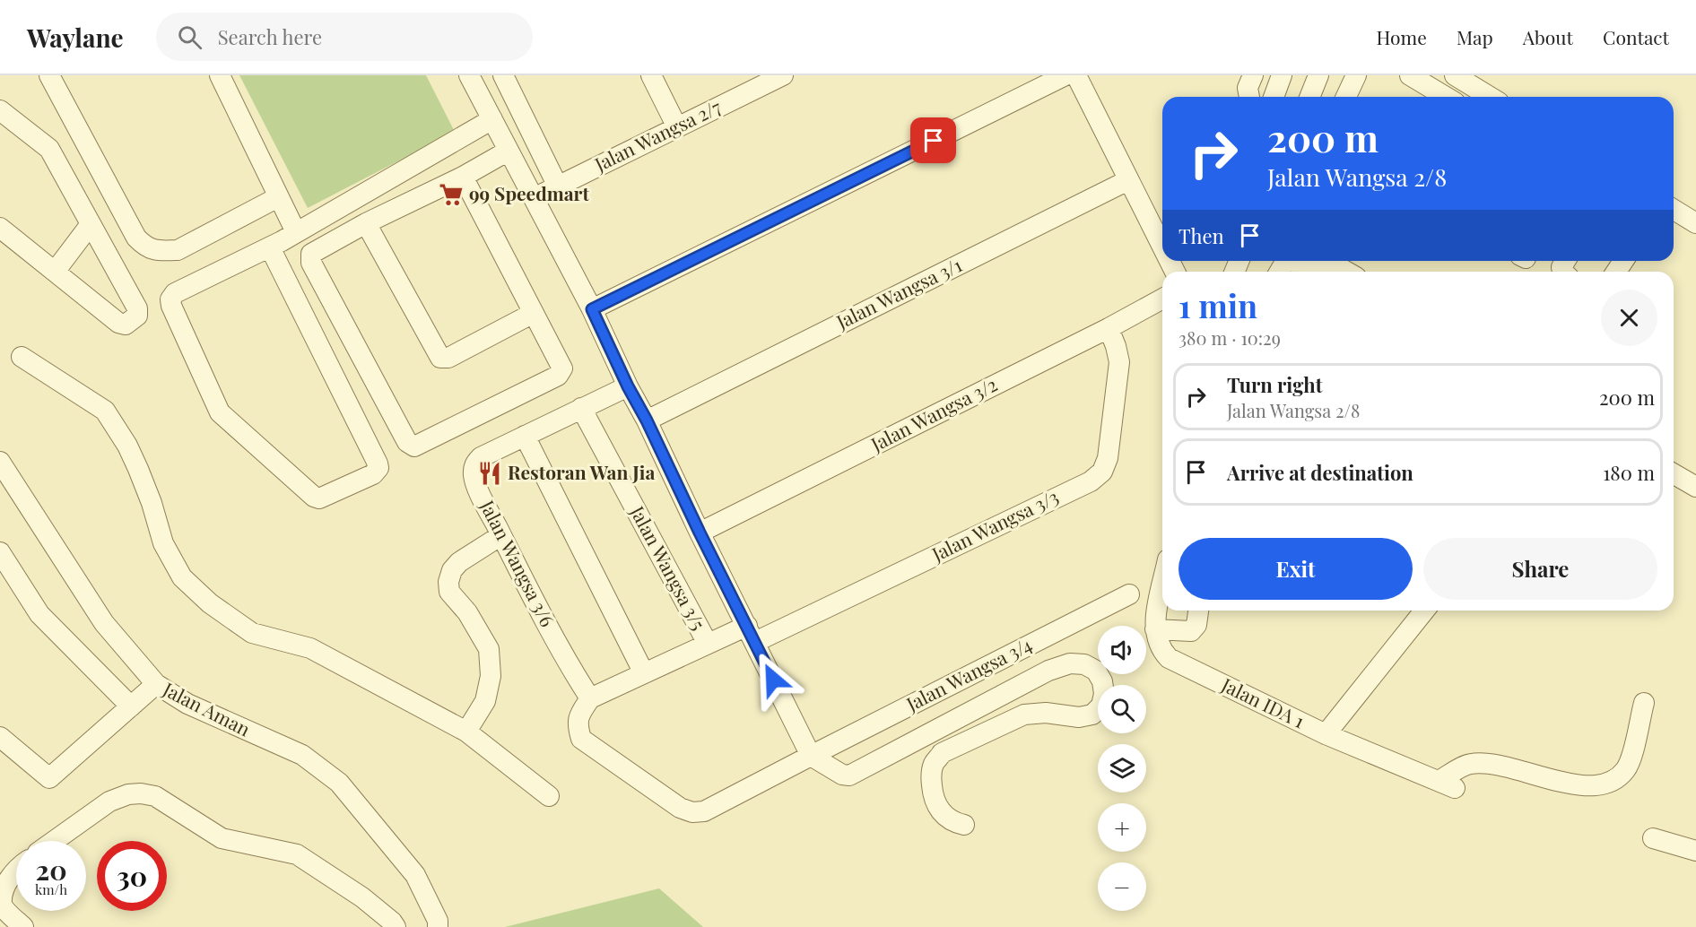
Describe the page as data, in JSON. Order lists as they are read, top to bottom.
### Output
{
  "streets": {
    "street": [
      "Jalan Wangsa 2/7",
      "Jalan Wangsa 3/1",
      "Jalan Wangsa 3/2",
      "Jalan Wangsa 3/3",
      "Jalan Wangsa 3/6",
      "Jalan Wangsa 3/5",
      "Jalan Wangsa 3/4",
      "Jalan IDA 1",
      "Jalan Aman"
    ]
  },
  "crossings": [
    ["Jalan Wangsa 3/2", "Jalan Wangsa 3/3"],
    ["Jalan Wangsa 3/3", "Jalan Wangsa 3/6"],
    ["Jalan Wangsa 3/3", "Jalan Wangsa 3/5"],
    ["Jalan Wangsa 3/3", "Jalan Wangsa 3/4"],
    ["Jalan Wangsa 3/6", "Jalan Wangsa 3/5"],
    ["Jalan Wangsa 3/6", "Jalan Wangsa 3/4"]
  ],
  "places": {
    "supermarket": ["99 Speedmart"],
    "restaurant": ["Restoran Wan Jia"]
  },
  "page": {
    "header": "Waylane",
    "search": "Search here",
    "nav": [
      "Home",
      "Map",
      "About",
      "Contact"
    ],
    "turn": ["200 m", "Jalan Wangsa 2/8"],
    "then": "Then",
    "heading": ["1 min", "380 m · 10:29"],
    "list": [
      {
        "name": "Turn right",
        "note": "Jalan Wangsa 2/8",
        "value": "200 m"
      },
      {
        "name": "Arrive at destination",
        "value": "180 m"
      }
    ],
    "buttons": ["Exit", "Share"],
    "map_buttons": ["+", "−"],
    "speed": "20 km/h",
    "limit": "30"
  }
}
